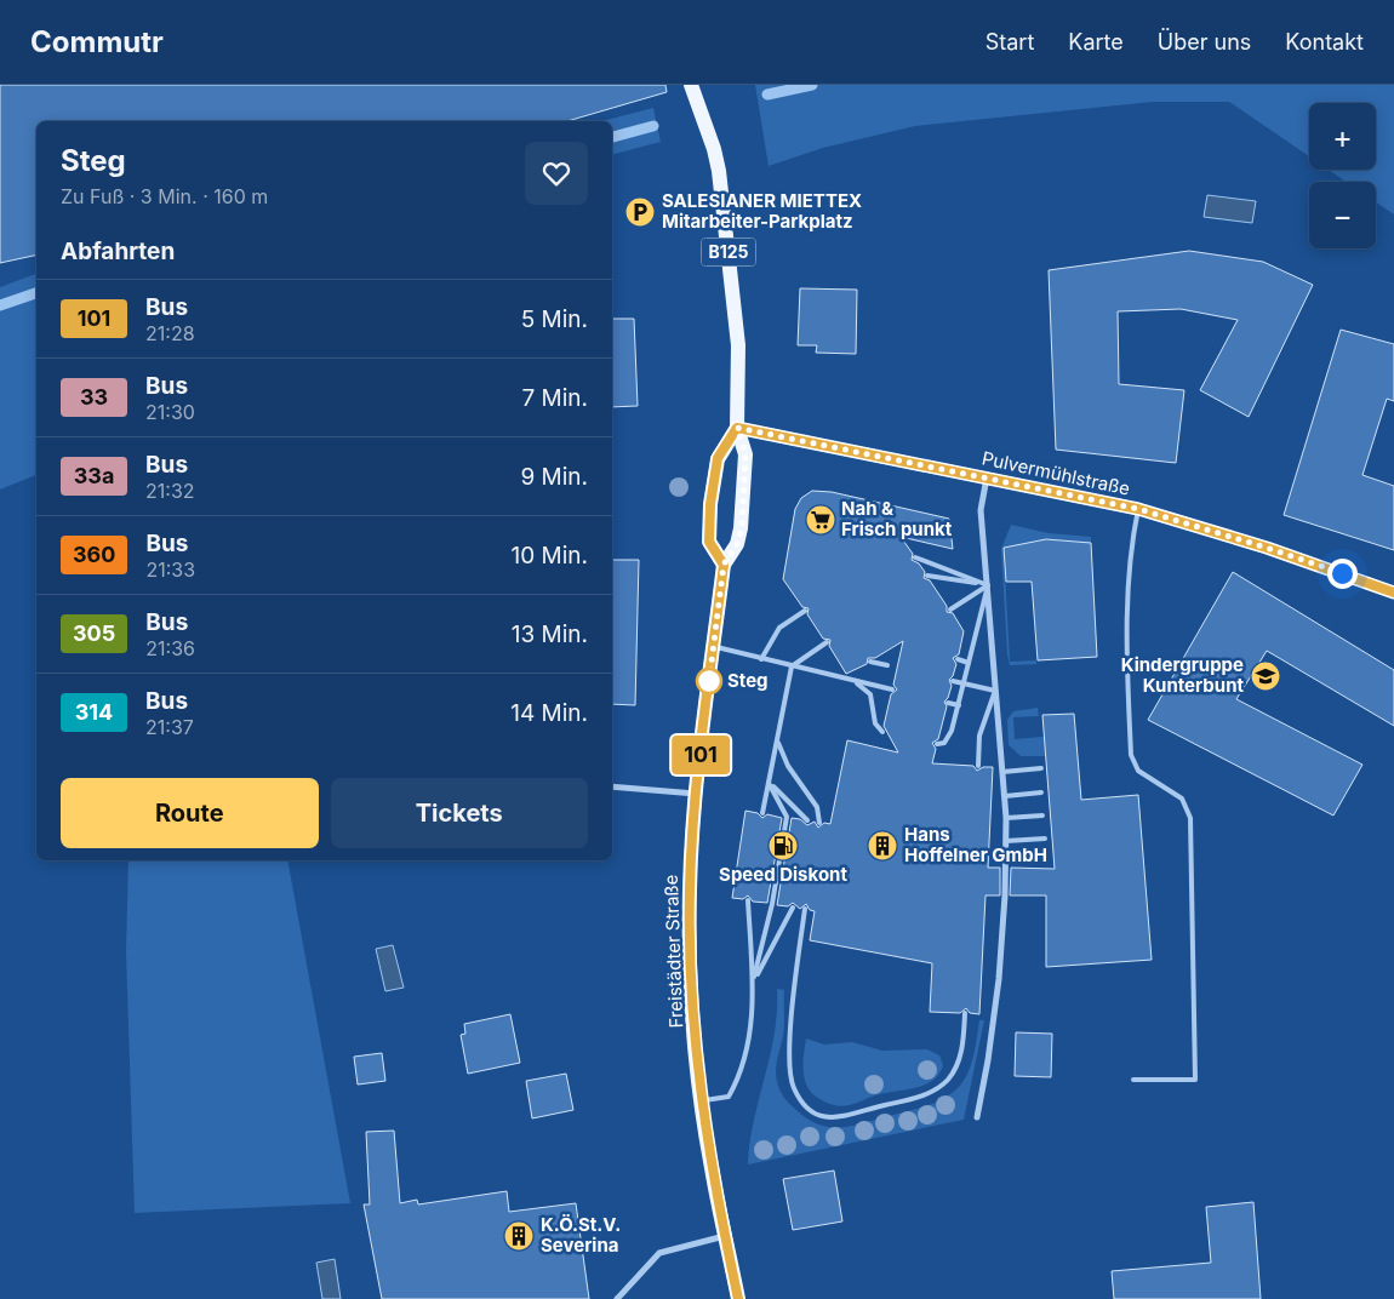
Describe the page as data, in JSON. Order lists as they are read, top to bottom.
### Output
{
  "streets": {
    "main road": ["B125", "Freistädter Straße"],
    "street": ["Pulvermühlstraße"]
  },
  "crossings": [
    ["Pulvermühlstraße", "Freistädter Straße"]
  ],
  "places": {
    "parking": ["SALESIANER MIETTEX Mitarbeiter-Parkplatz"],
    "supermarket": ["Nah & Frisch punkt"],
    "school or university": ["Kindergruppe Kunterbunt"],
    "other": ["Steg"],
    "fuel station": ["Speed Diskont"],
    "building": ["Hans Hoffelner GmbH", "K.Ö.St.V. Severina"]
  },
  "lines": ["bus line 101"],
  "page": {
    "header": "Commutr",
    "nav": [
      "Start",
      "Karte",
      "Über uns",
      "Kontakt"
    ],
    "on_map": "101",
    "map_buttons": ["+", "−"],
    "heading": [
      ["Steg", "Zu Fuß · 3 Min. · 160 m"],
      "Abfahrten"
    ],
    "list": [
      {
        "mark": "101",
        "name": "Bus",
        "note": "21:28",
        "value": "5 Min."
      },
      {
        "mark": "33",
        "name": "Bus",
        "note": "21:30",
        "value": "7 Min."
      },
      {
        "mark": "33a",
        "name": "Bus",
        "note": "21:32",
        "value": "9 Min."
      },
      {
        "mark": "360",
        "name": "Bus",
        "note": "21:33",
        "value": "10 Min."
      },
      {
        "mark": "305",
        "name": "Bus",
        "note": "21:36",
        "value": "13 Min."
      },
      {
        "mark": "314",
        "name": "Bus",
        "note": "21:37",
        "value": "14 Min."
      }
    ],
    "buttons": ["Route", "Tickets"]
  }
}
